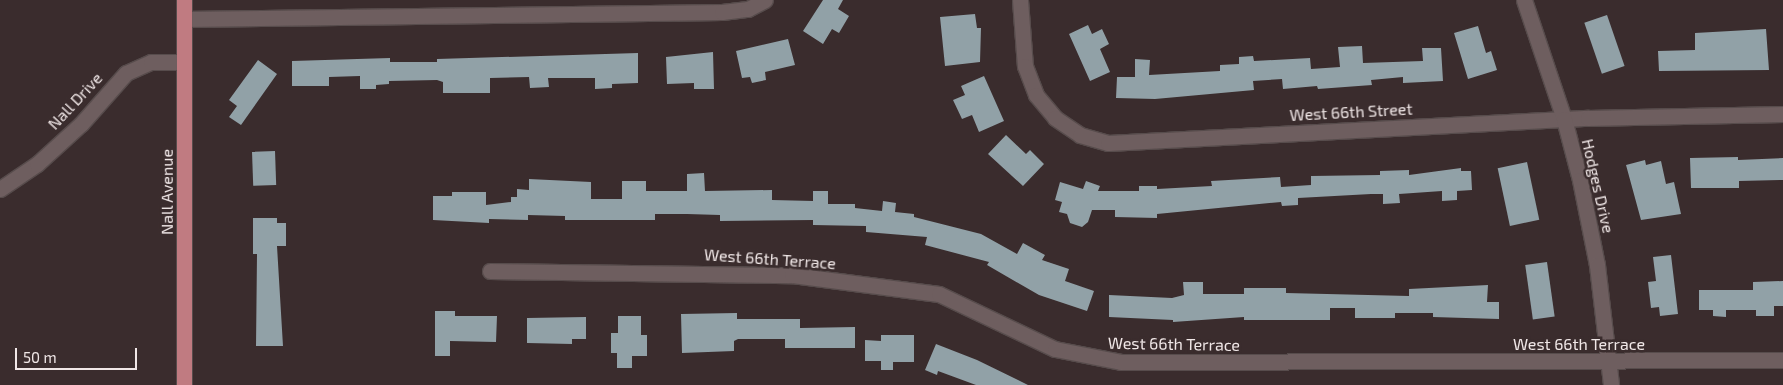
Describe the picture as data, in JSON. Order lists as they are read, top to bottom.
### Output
{
  "streets": {
    "main road": ["Nall Avenue"],
    "street": [
      "Nall Drive",
      "West 66th Street",
      "Hodges Drive",
      "West 66th Terrace"
    ]
  },
  "crossings": [
    ["Nall Drive", "Nall Avenue"],
    ["West 66th Street", "Hodges Drive"],
    ["Hodges Drive", "West 66th Terrace"]
  ],
  "scale_bar": "50 m"
}
